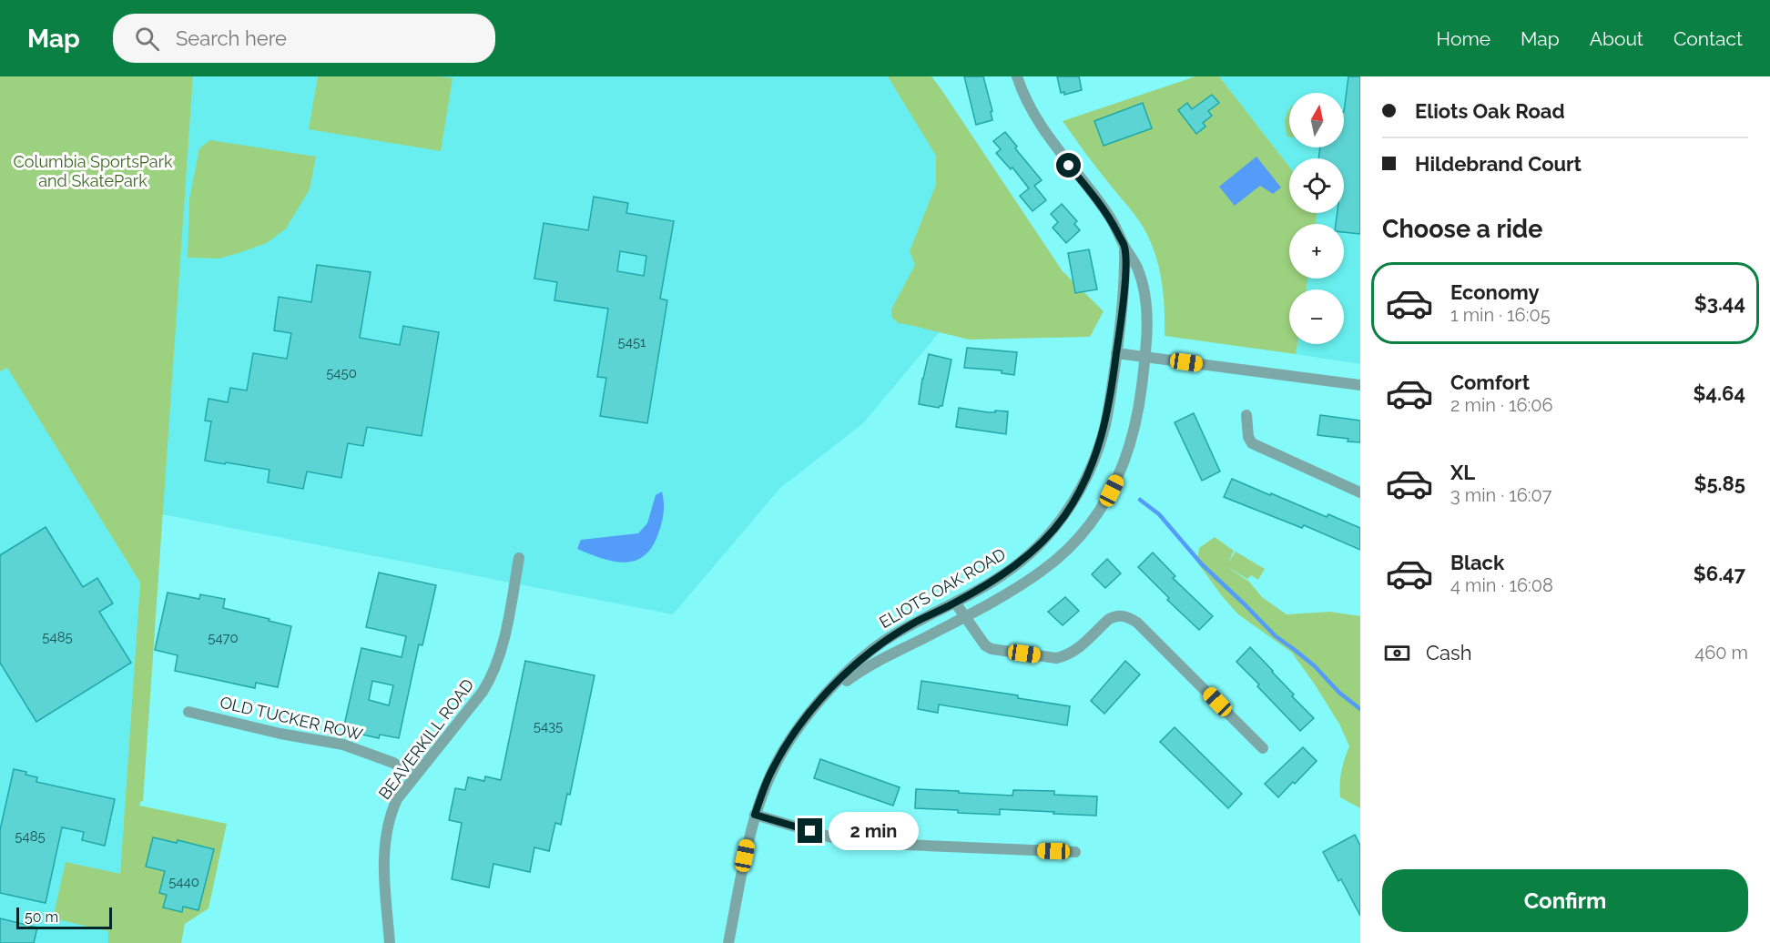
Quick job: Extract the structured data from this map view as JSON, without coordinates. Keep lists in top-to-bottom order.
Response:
{
  "streets": {
    "street": ["ELIOTS OAK ROAD", "OLD TUCKER ROW", "BEAVERKILL ROAD"]
  },
  "crossings": [
    ["OLD TUCKER ROW", "BEAVERKILL ROAD"]
  ],
  "parks": ["Columbia SportsPark and SkatePark"],
  "house_numbers": [
    "5451",
    "5450",
    "5485",
    "5470",
    "5435",
    "5485",
    "5440"
  ],
  "scale_bar": "50 m",
  "north": "top",
  "page": {
    "header": "Map",
    "search": "Search here",
    "nav": [
      "Home",
      "Map",
      "About",
      "Contact"
    ],
    "banner": ["Eliots Oak Road", "Hildebrand Court"],
    "map_buttons": ["+", "−"],
    "heading": "Choose a ride",
    "list": [
      {
        "name": "Economy",
        "note": "1 min · 16:05",
        "value": "$3.44"
      },
      {
        "name": "Comfort",
        "note": "2 min · 16:06",
        "value": "$4.64"
      },
      {
        "name": "XL",
        "note": "3 min · 16:07",
        "value": "$5.85"
      },
      {
        "name": "Black",
        "note": "4 min · 16:08",
        "value": "$6.47"
      }
    ],
    "pay": ["Cash", "460 m"],
    "bubble": "2 min",
    "buttons": "Confirm",
    "scale": "50 m"
  }
}
